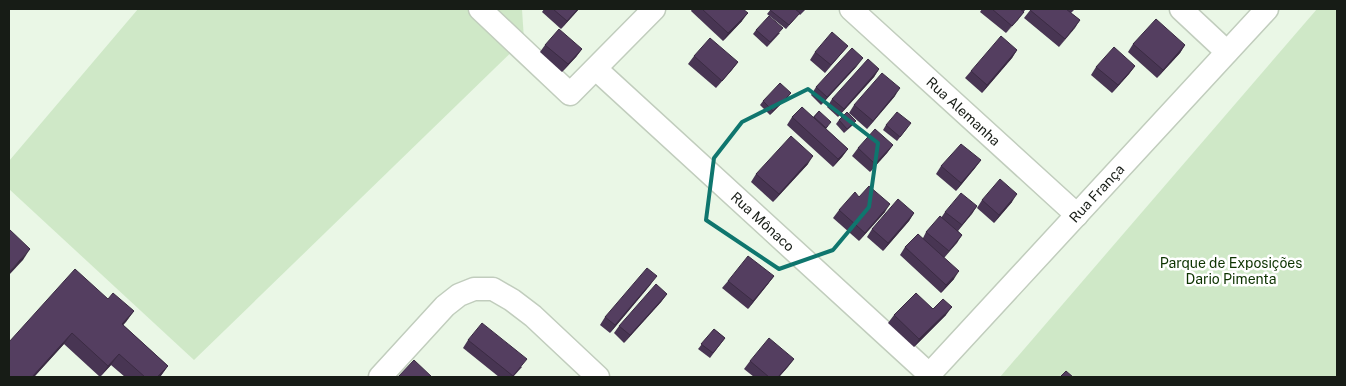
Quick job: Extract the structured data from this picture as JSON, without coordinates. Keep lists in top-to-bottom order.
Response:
{
  "streets": {
    "street": ["Rua Alemanha", "Rua França", "Rua Mônaco"]
  },
  "crossings": [
    ["Rua Alemanha", "Rua França"],
    ["Rua França", "Rua Mônaco"]
  ],
  "parks": ["Parque de Exposições Dario Pimenta"]
}
